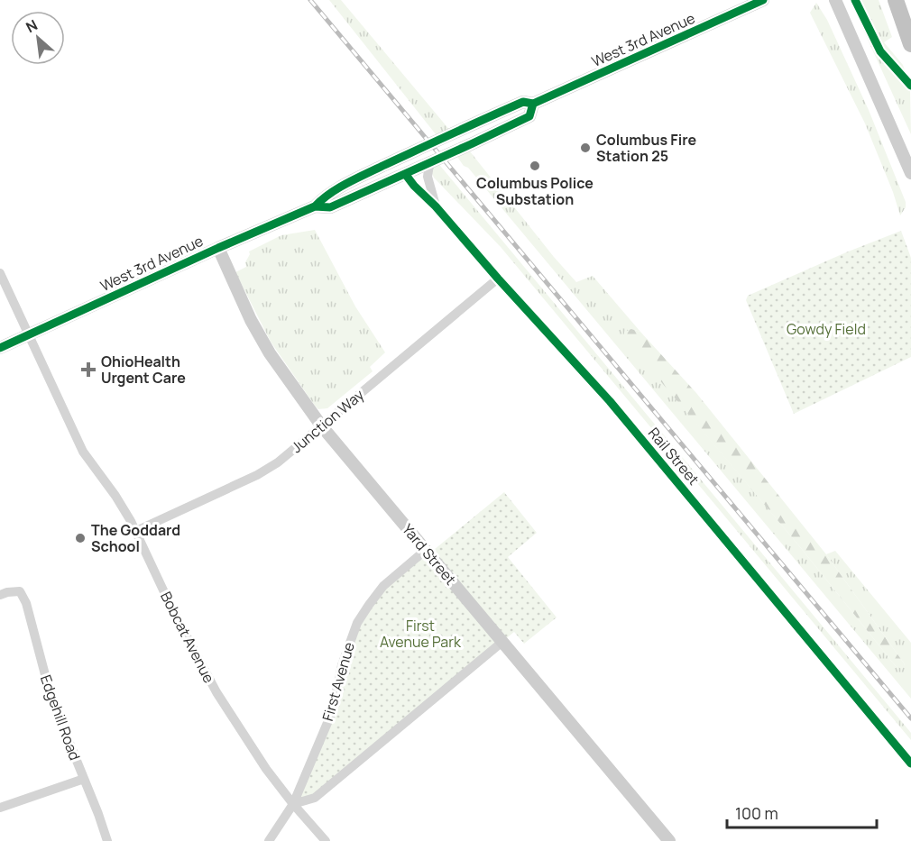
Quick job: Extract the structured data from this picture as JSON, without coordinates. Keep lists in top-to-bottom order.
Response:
{
  "streets": {
    "street": [
      "West 3rd Avenue",
      "Junction Way",
      "Rail Street",
      "Yard Street",
      "Bobcat Avenue",
      "First Avenue",
      "Edgehill Road"
    ]
  },
  "crossings": [
    ["West 3rd Avenue", "Rail Street"],
    ["West 3rd Avenue", "Yard Street"],
    ["West 3rd Avenue", "Bobcat Avenue"],
    ["Junction Way", "Rail Street"],
    ["Junction Way", "Yard Street"],
    ["Junction Way", "Bobcat Avenue"],
    ["Yard Street", "First Avenue"],
    ["Bobcat Avenue", "First Avenue"]
  ],
  "parks": ["Gowdy Field", "First Avenue Park"],
  "places": {
    "other": ["Columbus Fire Station 25", "Columbus Police Substation", "The Goddard School"],
    "health": ["OhioHealth Urgent Care"]
  },
  "scale_bar": "100 m",
  "north": "top left"
}
